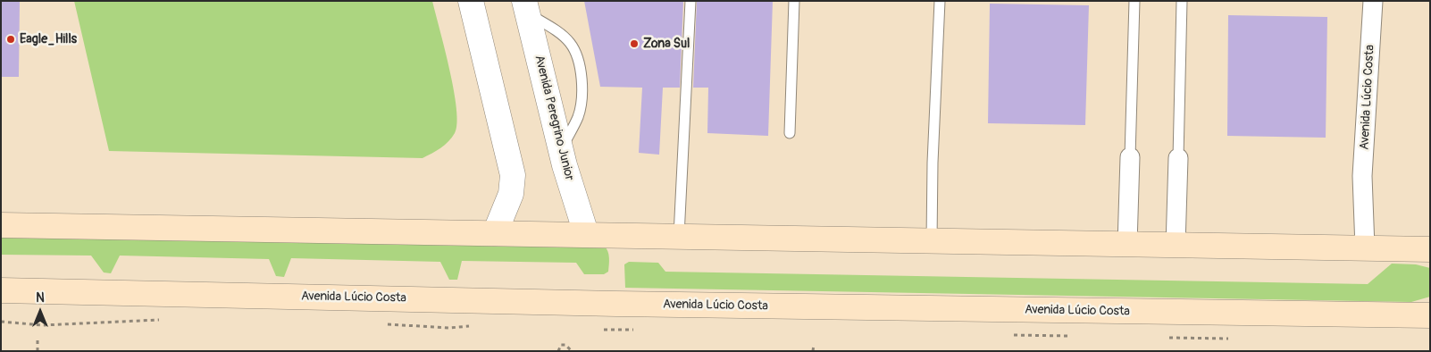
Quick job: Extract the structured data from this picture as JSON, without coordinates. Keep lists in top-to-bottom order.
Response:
{
  "streets": {
    "main road": ["Avenida Lúcio Costa"],
    "street": ["Avenida Peregrino Junior"]
  },
  "places": ["Eagle_Hills", "Zona Sul"],
  "north": "top"
}
